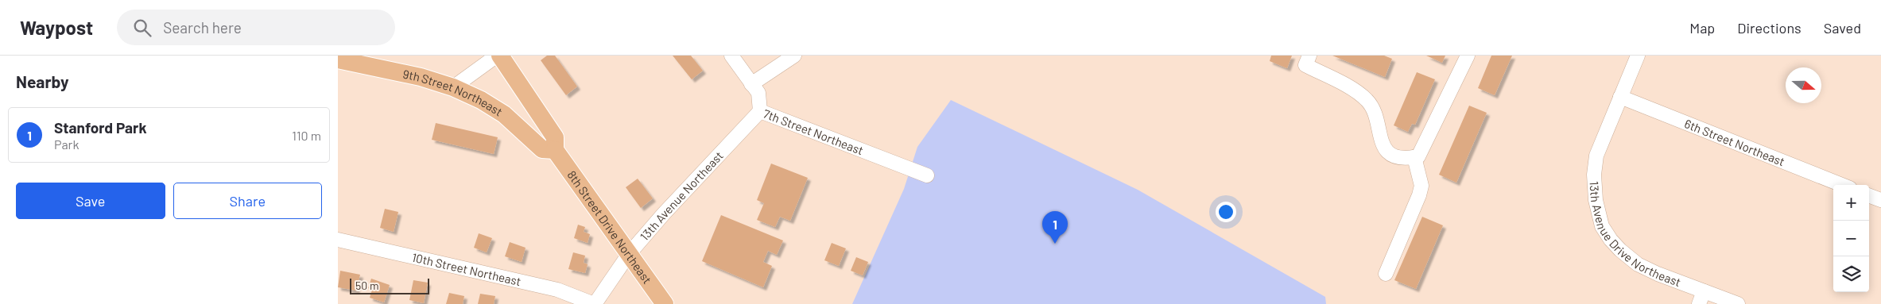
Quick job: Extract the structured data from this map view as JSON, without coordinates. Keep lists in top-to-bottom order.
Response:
{
  "streets": {
    "main road": ["9th Street Northeast", "8th Street Drive Northeast"],
    "street": [
      "7th Street Northeast",
      "6th Street Northeast",
      "13th Avenue Northeast",
      "13th Avenue Drive Northeast",
      "10th Street Northeast"
    ]
  },
  "crossings": [
    ["9th Street Northeast", "8th Street Drive Northeast"],
    ["7th Street Northeast", "13th Avenue Northeast"],
    ["6th Street Northeast", "13th Avenue Drive Northeast"],
    ["13th Avenue Northeast", "8th Street Drive Northeast"],
    ["13th Avenue Northeast", "10th Street Northeast"]
  ],
  "scale_bar": "50 m",
  "north": "right",
  "page": {
    "header": "Waypost",
    "search": "Search here",
    "nav": ["Map", "Directions", "Saved"],
    "heading": "Nearby",
    "list": [
      {
        "mark": "1",
        "name": "Stanford Park",
        "note": "Park",
        "value": "110 m"
      }
    ],
    "buttons": ["Save", "Share"],
    "map_buttons": ["+", "−"],
    "pins": "1",
    "scale": "50 m"
  }
}
